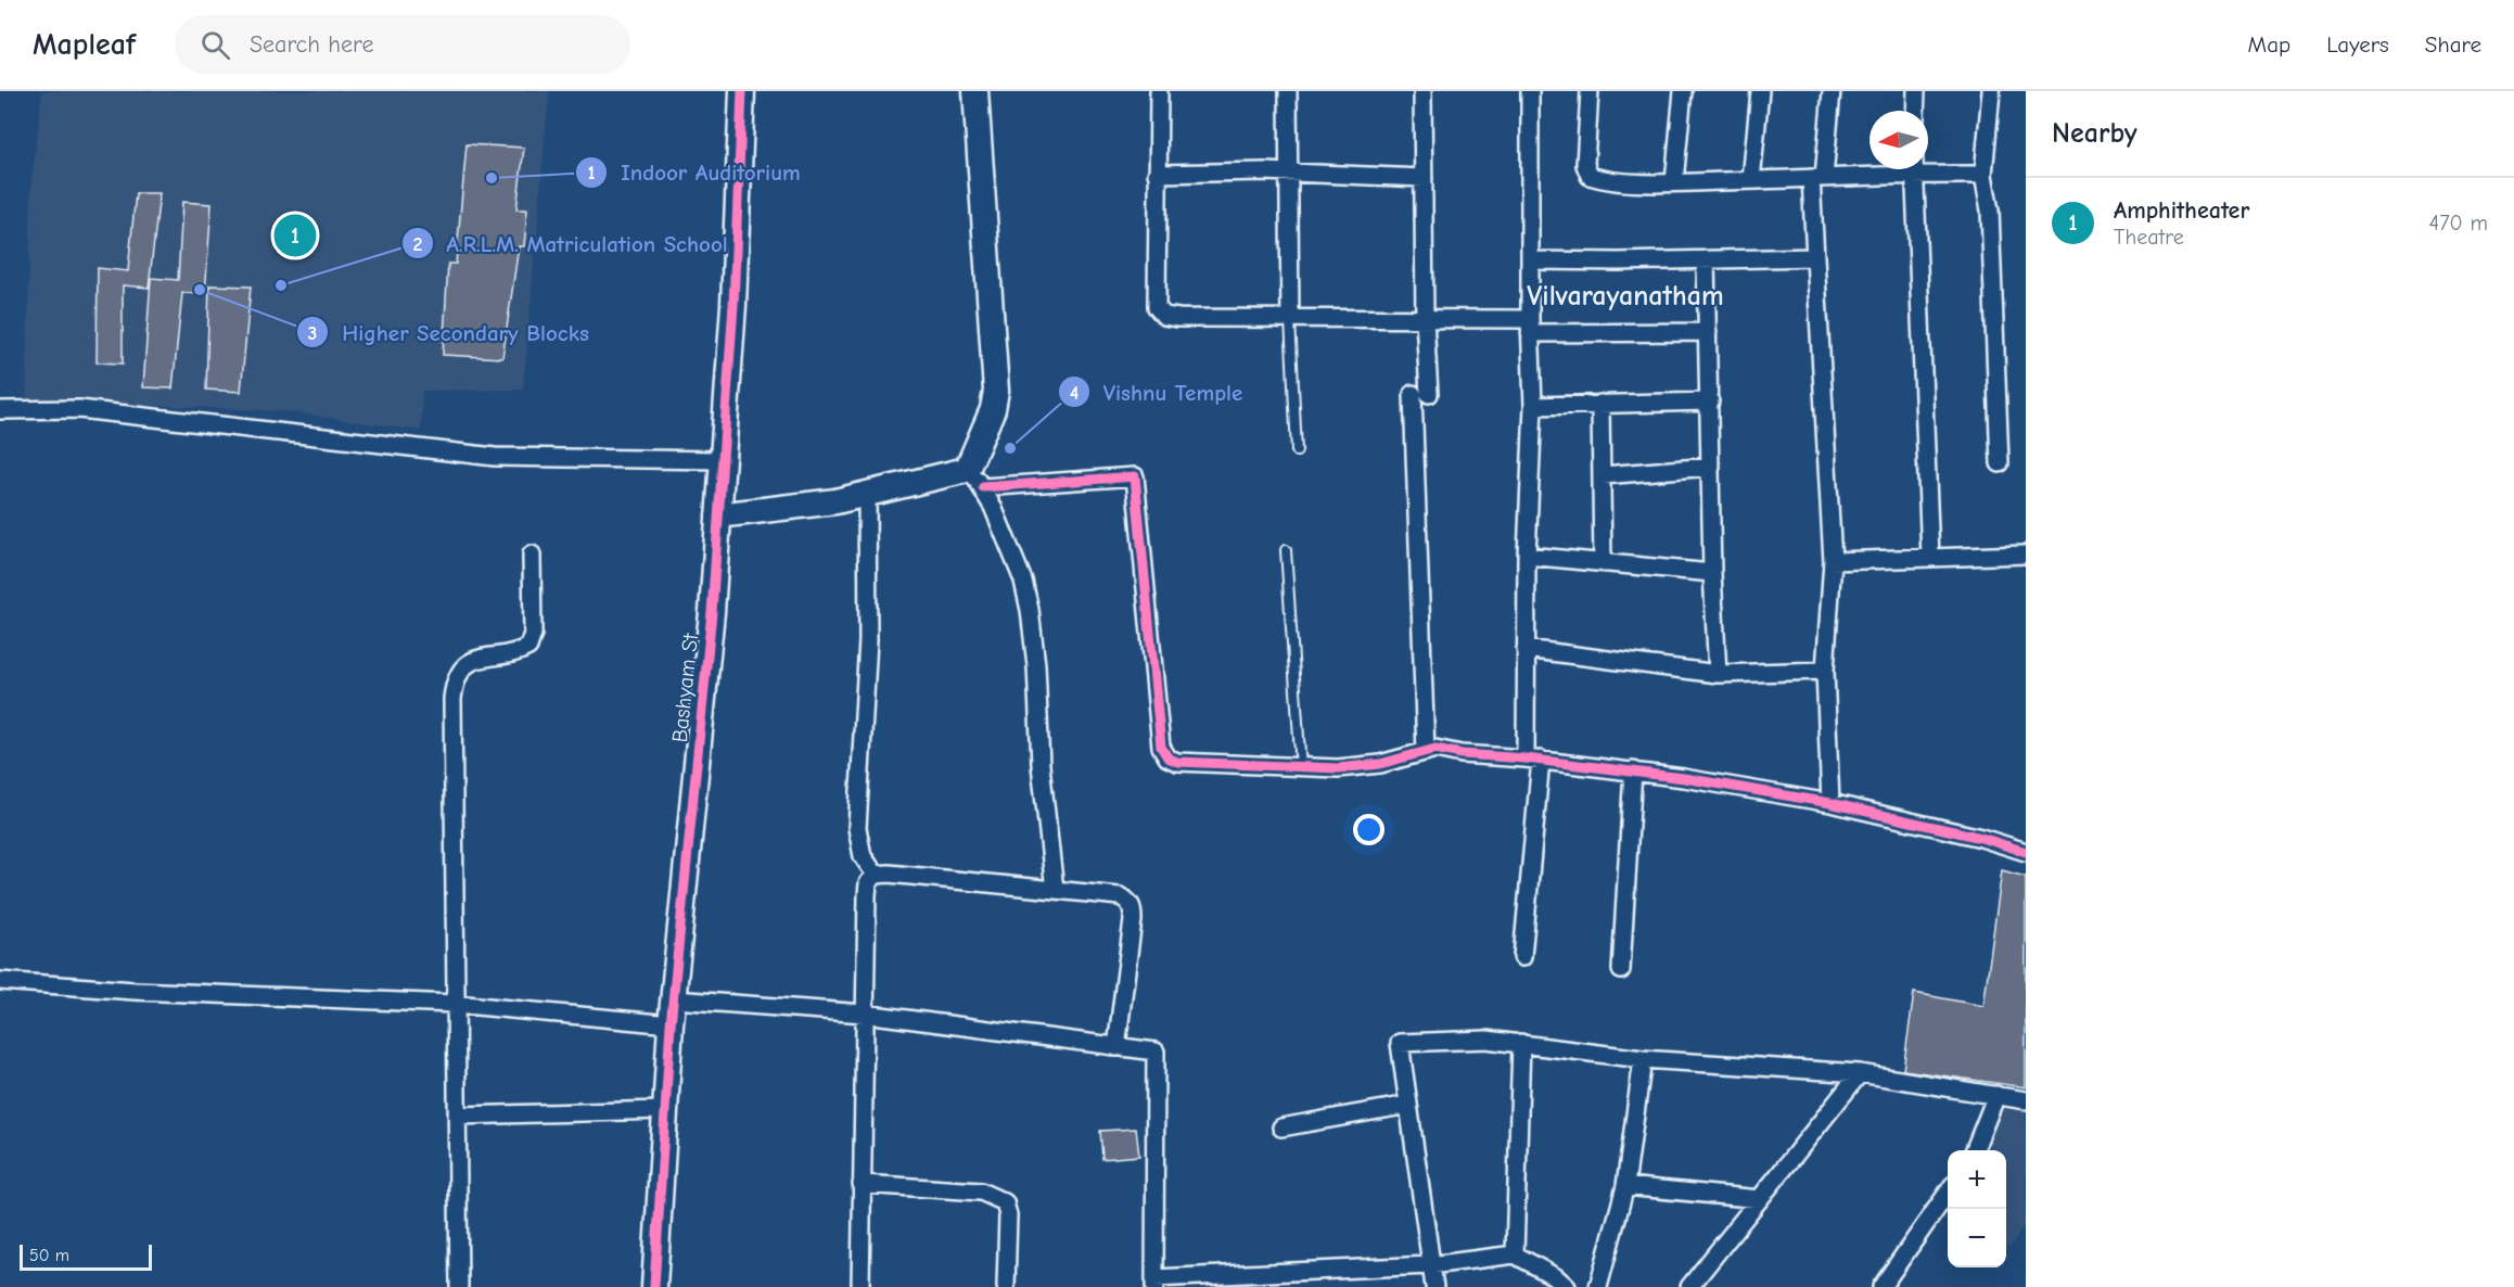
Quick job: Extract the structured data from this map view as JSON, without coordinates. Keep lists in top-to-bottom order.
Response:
{
  "streets": {
    "street": ["Bashyam St"]
  },
  "districts": ["Vilvarayanatham"],
  "places": [
    "Indoor Auditorium",
    "A.R.L.M. Matriculation School",
    "Higher Secondary Blocks",
    "Vishnu Temple"
  ],
  "scale_bar": "50 m",
  "north": "left",
  "page": {
    "header": "Mapleaf",
    "search": "Search here",
    "nav": ["Map", "Layers", "Share"],
    "heading": "Nearby",
    "list": [
      {
        "mark": "1",
        "name": "Amphitheater",
        "note": "Theatre",
        "value": "470 m"
      }
    ],
    "pins": "1",
    "map_buttons": ["+", "−"],
    "scale": "50 m"
  }
}
